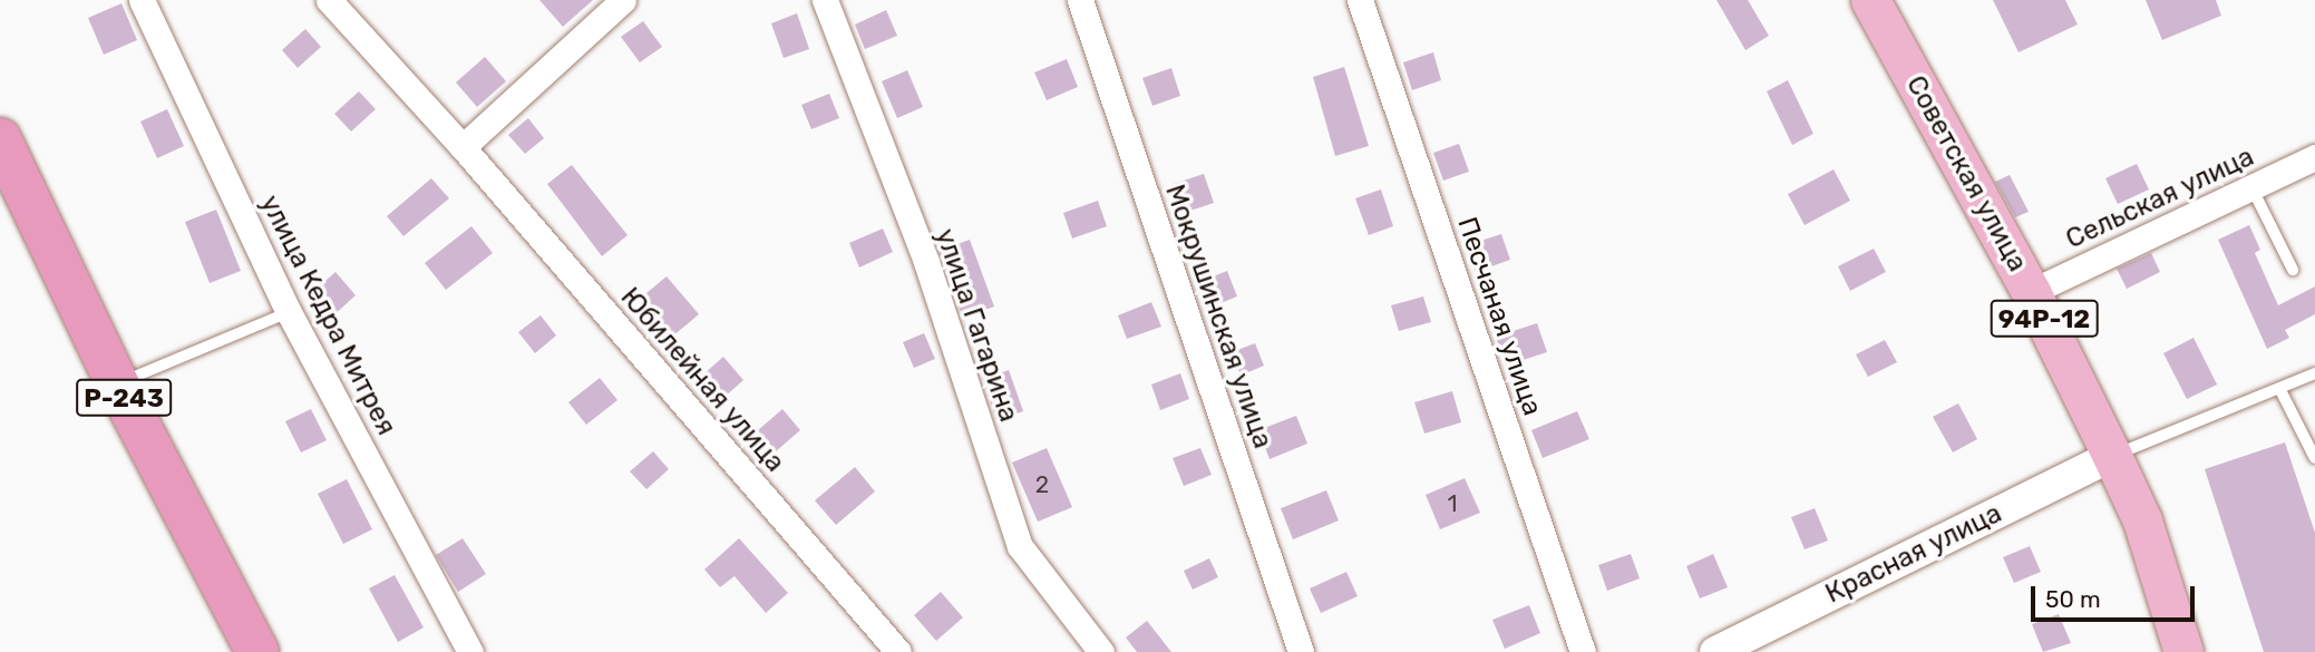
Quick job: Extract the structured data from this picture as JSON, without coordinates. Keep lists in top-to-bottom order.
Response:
{
  "streets": {
    "highway": ["Р-243"],
    "main road": ["Советская улица", "94Р-12"],
    "street": [
      "Сельская улица",
      "улица Кедра Митрея",
      "Мокрушинская улица",
      "Песчаная улица",
      "улица Гагарина",
      "Юбилейная улица",
      "Красная улица"
    ]
  },
  "crossings": [
    ["Советская улица", "Сельская улица"],
    ["Советская улица", "Красная улица"]
  ],
  "house_numbers": ["2", "1"],
  "scale_bar": "50 m"
}
